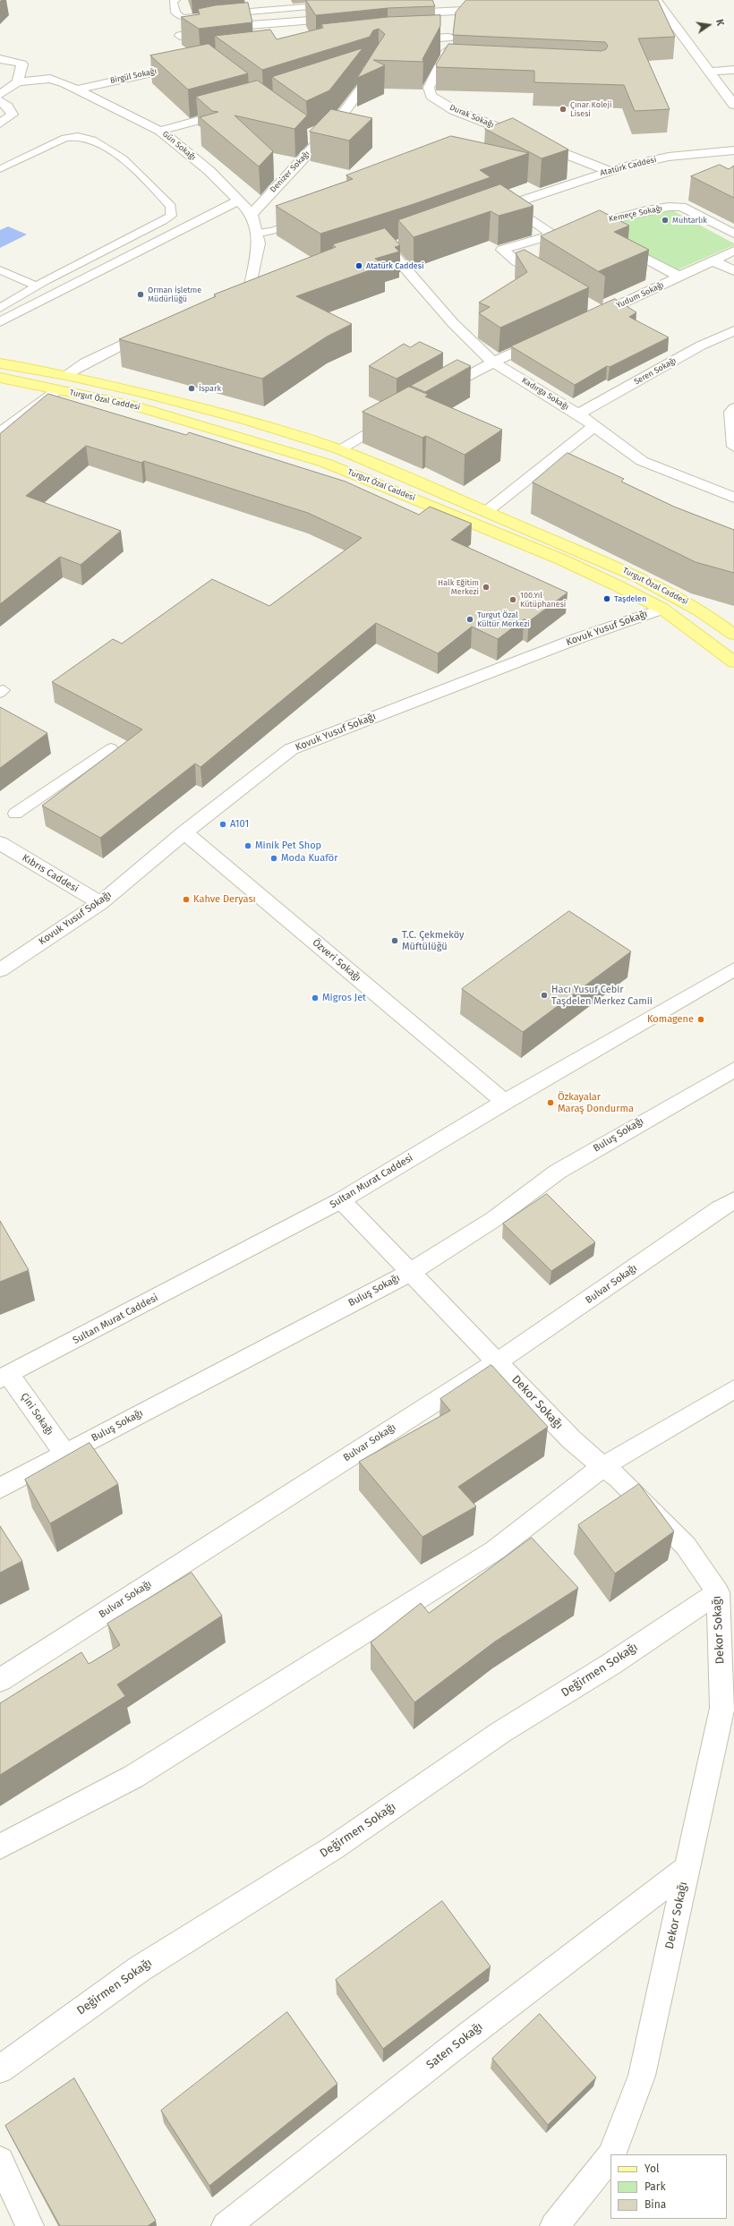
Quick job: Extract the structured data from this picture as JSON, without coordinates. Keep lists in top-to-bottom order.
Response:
{
  "streets": {
    "main road": ["Turgut Özal Caddesi"],
    "street": [
      "Birgül Sokağı",
      "Durak Sokağı",
      "Gün Sokağı",
      "Atatürk Caddesi",
      "Denizer Sokağı",
      "Kemeçe Sokağı",
      "Yudum Sokağı",
      "Seren Sokağı",
      "Kadırga Sokağı",
      "Kovuk Yusuf Sokağı",
      "Kıbrıs Caddesi",
      "Özveri Sokağı",
      "Buluş Sokağı",
      "Sultan Murat Caddesi",
      "Bulvar Sokağı",
      "Dekor Sokağı",
      "Çini Sokağı",
      "Değirmen Sokağı",
      "Saten Sokağı"
    ]
  },
  "crossings": [
    ["Birgül Sokağı", "Gün Sokağı"],
    ["Durak Sokağı", "Atatürk Caddesi"],
    ["Gün Sokağı", "Denizer Sokağı"],
    ["Seren Sokağı", "Kadırga Sokağı"],
    ["Turgut Özal Caddesi", "Kovuk Yusuf Sokağı"],
    ["Kovuk Yusuf Sokağı", "Kıbrıs Caddesi"],
    ["Kovuk Yusuf Sokağı", "Özveri Sokağı"],
    ["Özveri Sokağı", "Sultan Murat Caddesi"],
    ["Buluş Sokağı", "Dekor Sokağı"],
    ["Buluş Sokağı", "Çini Sokağı"],
    ["Sultan Murat Caddesi", "Dekor Sokağı"],
    ["Sultan Murat Caddesi", "Çini Sokağı"],
    ["Bulvar Sokağı", "Dekor Sokağı"],
    ["Dekor Sokağı", "Değirmen Sokağı"],
    ["Dekor Sokağı", "Saten Sokağı"]
  ],
  "places": [
    "Çınar Koleji Lisesi",
    "Muhtarlık",
    "Atatürk Caddesi",
    "Orman İşletme Müdürlüğü",
    "İspark",
    "Halk Eğitim Merkezi",
    "Taşdelen",
    "100.Yıl Kütüphanesi",
    "Turgut Özal Kültür Merkezi",
    "A101",
    "Minik Pet Shop",
    "Moda Kuaför",
    "Kahve Deryası",
    "T.C. Çekmeköy Müftülüğü",
    "Hacı Yusuf Cebir Taşdelen Merkez Camii",
    "Migros Jet",
    "Komagene",
    "Özkayalar Maraş Dondurma"
  ],
  "legend": ["Yol", "Park", "Bina"],
  "north": "right"
}
